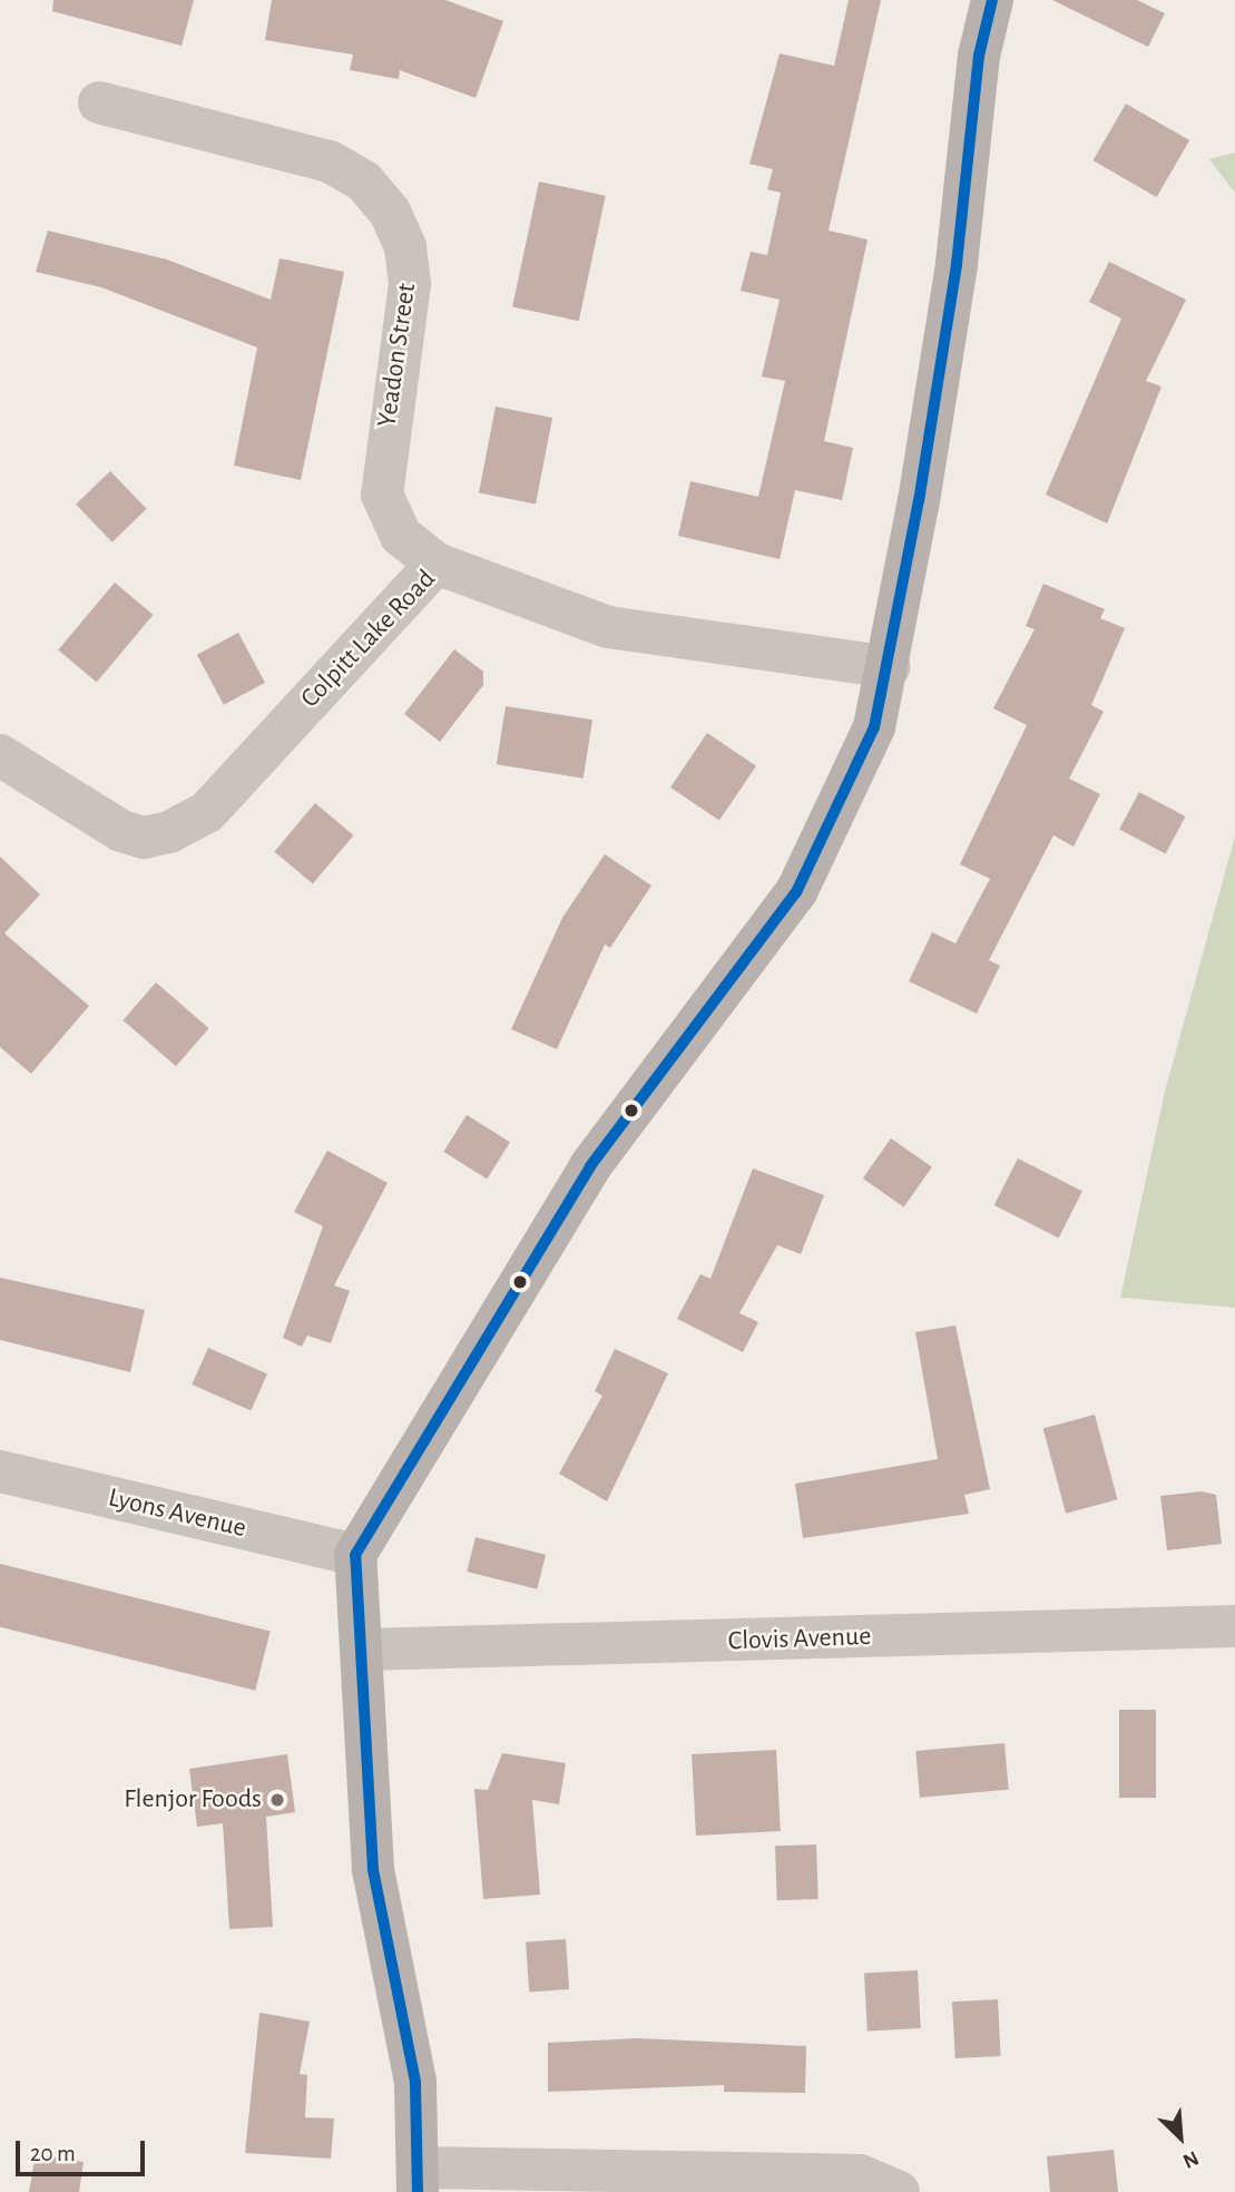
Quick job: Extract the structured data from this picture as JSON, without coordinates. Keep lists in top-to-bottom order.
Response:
{
  "streets": {
    "street": [
      "Yeadon Street",
      "Colpitt Lake Road",
      "Lyons Avenue",
      "Clovis Avenue"
    ]
  },
  "crossings": [
    ["Yeadon Street", "Colpitt Lake Road"]
  ],
  "places": ["Flenjor Foods"],
  "scale_bar": "20 m",
  "north": "bottom right"
}
